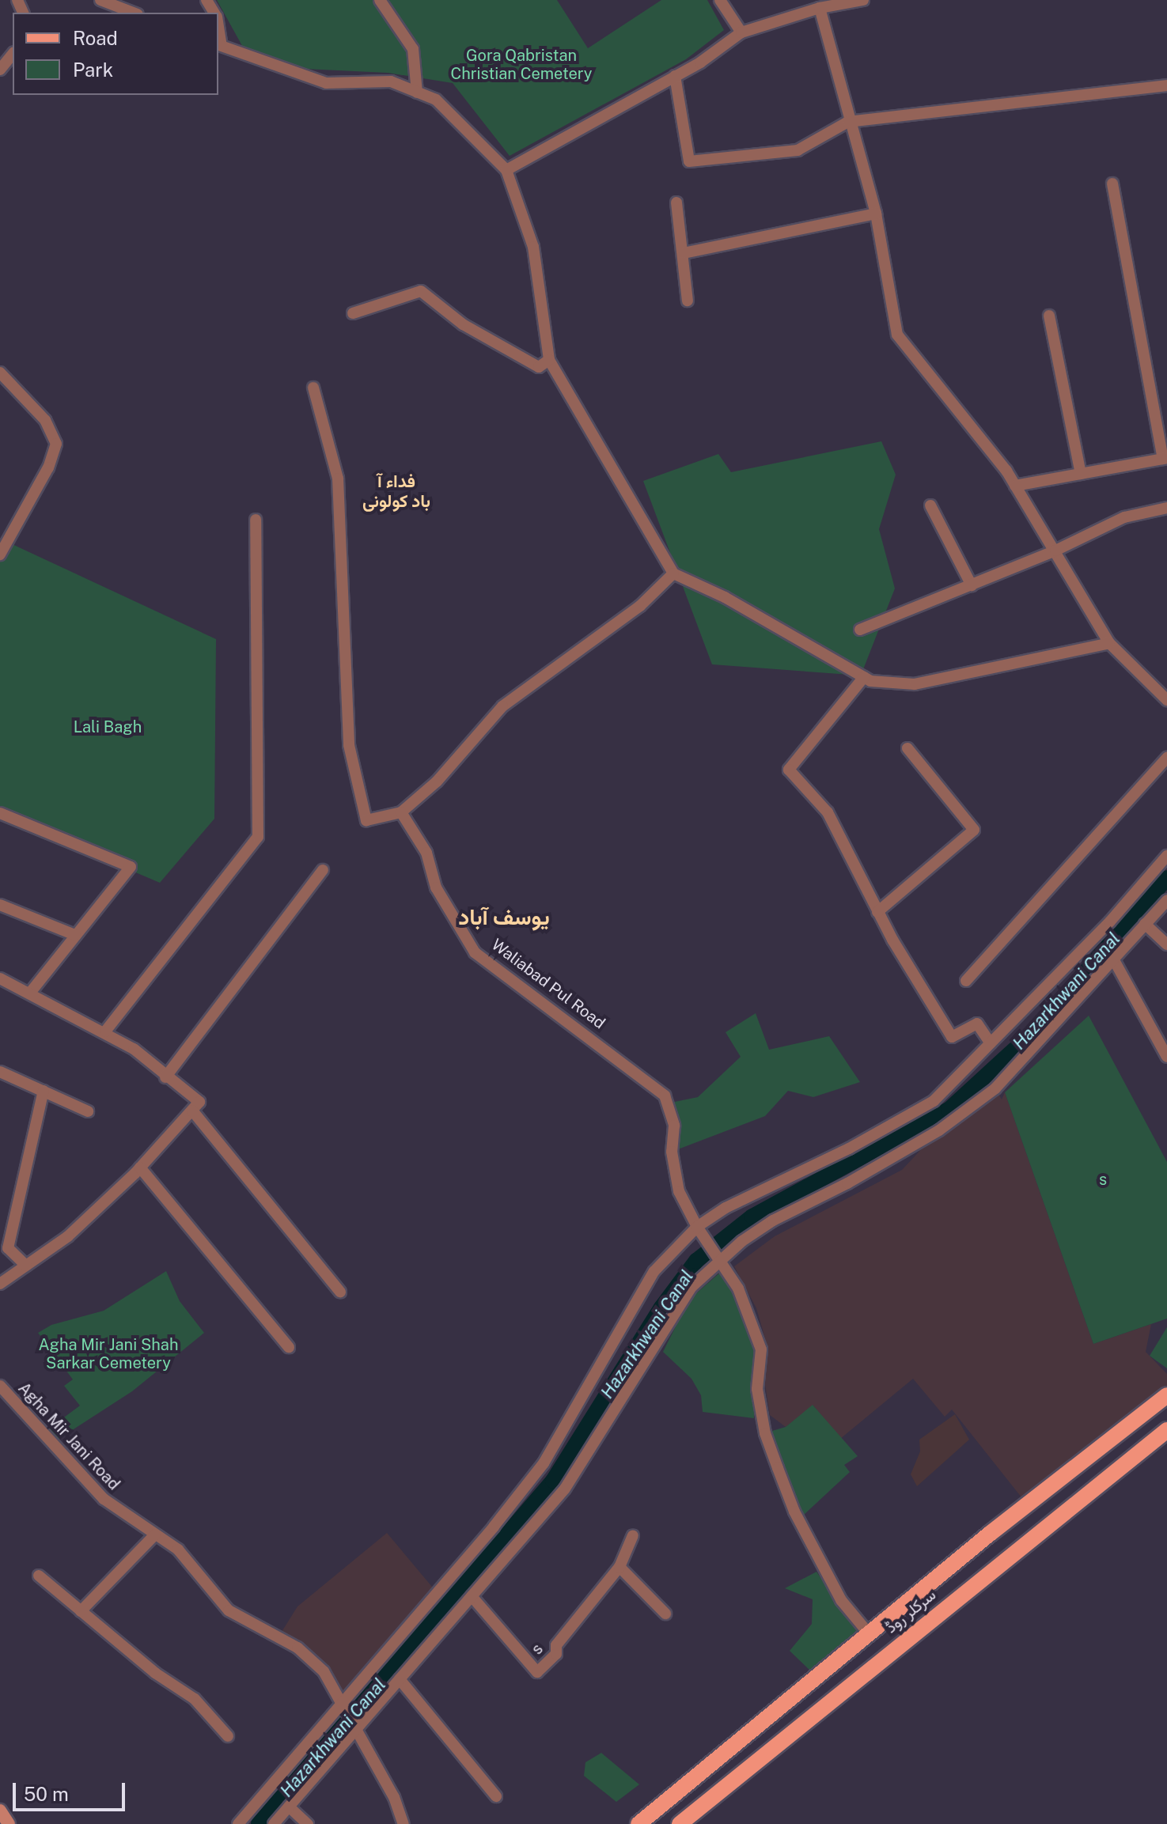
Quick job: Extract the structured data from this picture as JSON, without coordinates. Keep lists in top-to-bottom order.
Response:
{
  "streets": {
    "main road": ["سرکلر روڈ"],
    "street": ["Waliabad Pul Road", "Agha Mir Jani Road", "s"]
  },
  "districts": ["فداء آ باد کولونی", "یوسف آباد"],
  "water": ["Hazarkhwani Canal"],
  "parks": [
    "Gora Qabristan Christian Cemetery",
    "Lali Bagh",
    "s",
    "Agha Mir Jani Shah Sarkar Cemetery"
  ],
  "legend": ["Road", "Park"],
  "scale_bar": "50 m"
}
